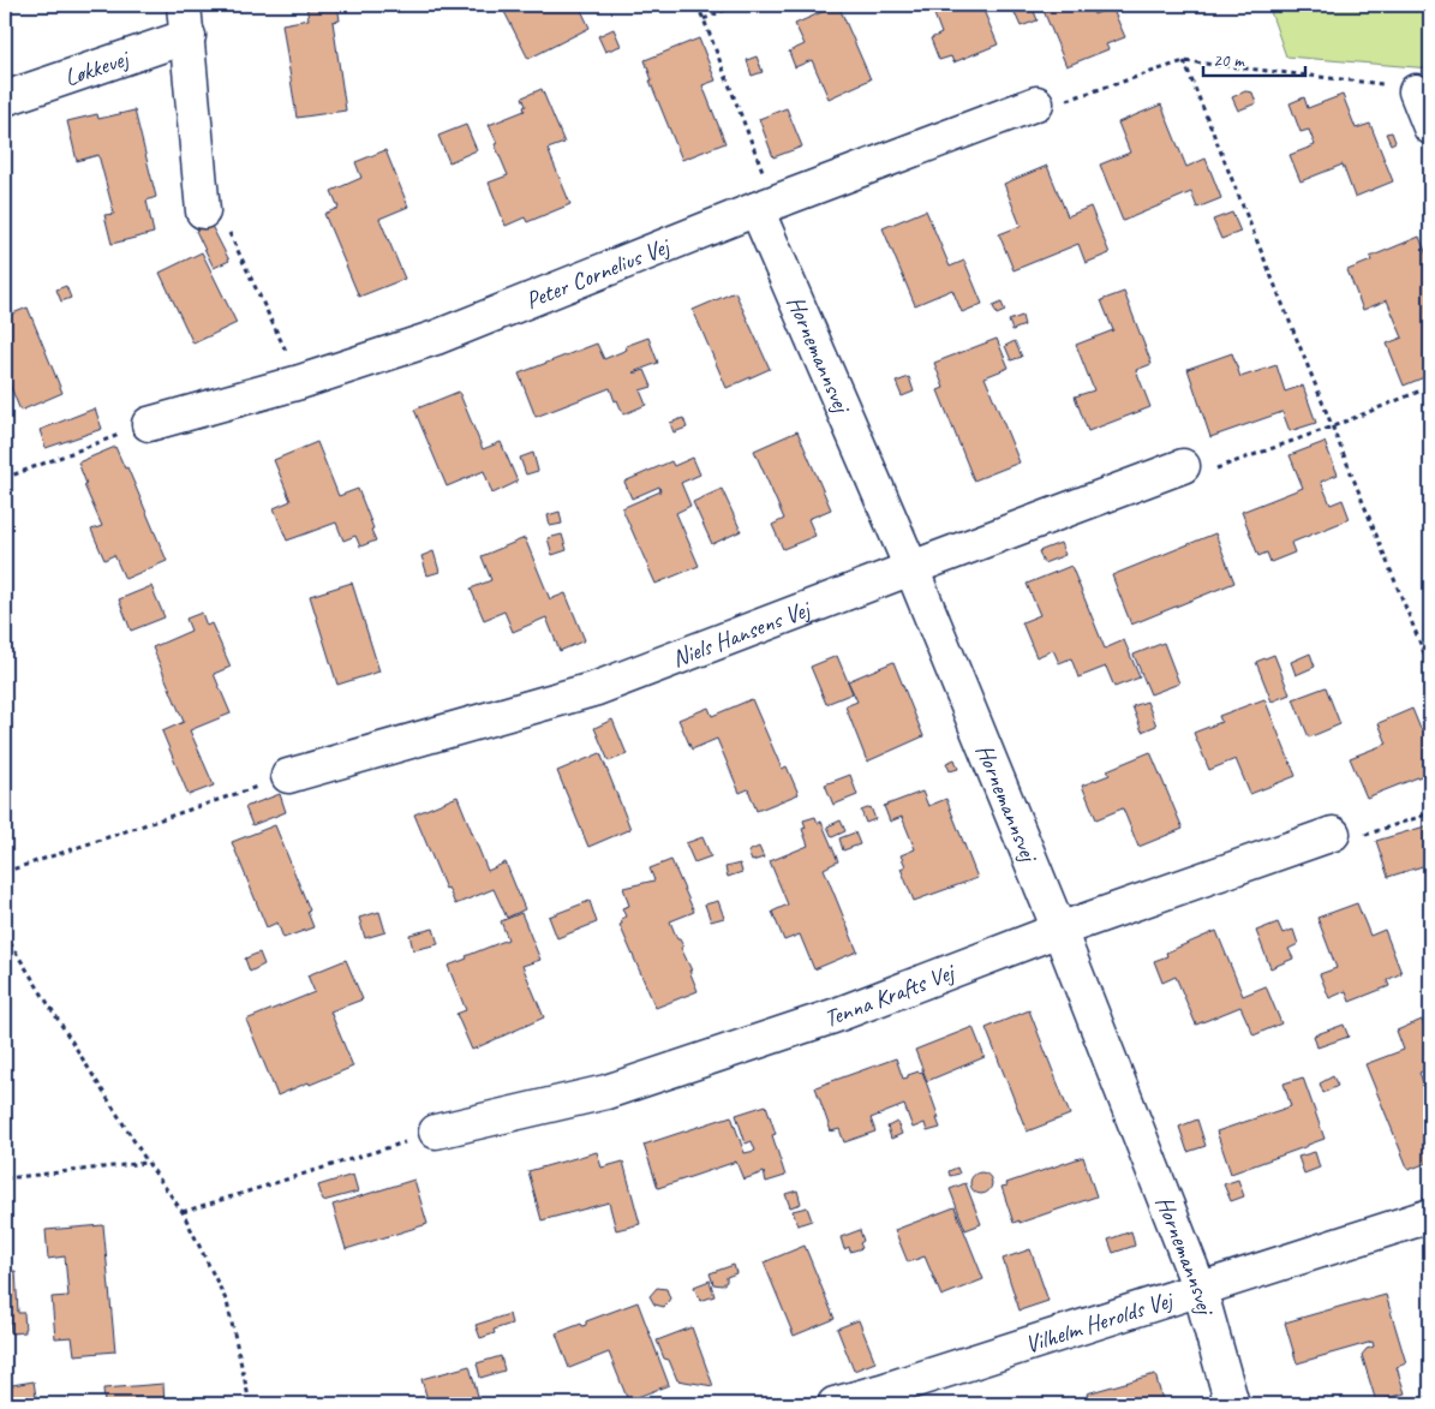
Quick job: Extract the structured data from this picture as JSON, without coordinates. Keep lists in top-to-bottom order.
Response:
{
  "streets": {
    "street": [
      "Løkkevej",
      "Peter Cornelius Vej",
      "Hornemannsvej",
      "Niels Hansens Vej",
      "Tenna Krafts Vej",
      "Vilhelm Herolds Vej"
    ]
  },
  "crossings": [
    ["Peter Cornelius Vej", "Hornemannsvej"],
    ["Hornemannsvej", "Niels Hansens Vej"],
    ["Hornemannsvej", "Tenna Krafts Vej"],
    ["Hornemannsvej", "Vilhelm Herolds Vej"]
  ],
  "scale_bar": "20 m"
}
